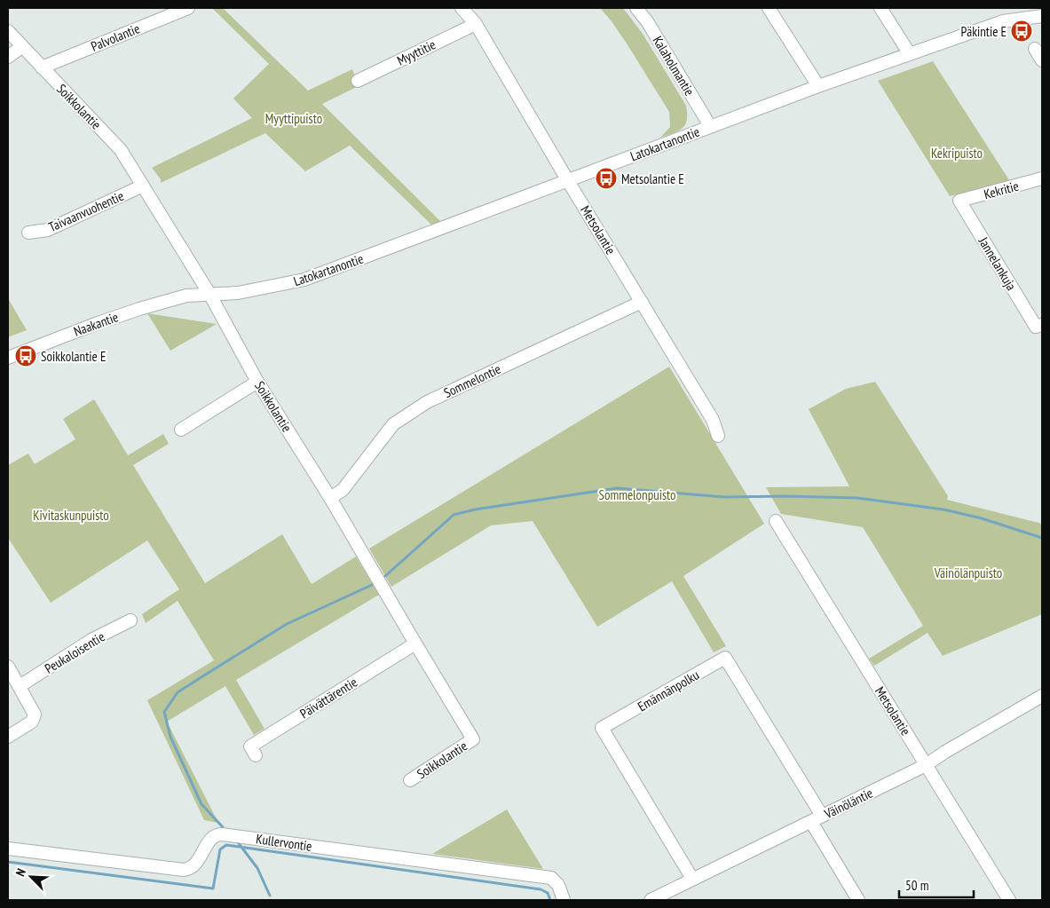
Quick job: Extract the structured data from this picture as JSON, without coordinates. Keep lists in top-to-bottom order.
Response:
{
  "streets": {
    "street": [
      "Palvolantie",
      "Myyttitie",
      "Kalaholmantie",
      "Soikkolantie",
      "Latokartanontie",
      "Kekritie",
      "Taivaanvuohentie",
      "Metsolantie",
      "Jannelankuja",
      "Naakantie",
      "Sommelontie",
      "Peukaloisentie",
      "Emännänpolku",
      "Päivättärentie",
      "Väinöläntie",
      "Kullervontie"
    ]
  },
  "crossings": [
    ["Palvolantie", "Soikkolantie"],
    ["Myyttitie", "Metsolantie"],
    ["Kalaholmantie", "Latokartanontie"],
    ["Soikkolantie", "Latokartanontie"],
    ["Soikkolantie", "Taivaanvuohentie"],
    ["Soikkolantie", "Sommelontie"],
    ["Soikkolantie", "Päivättärentie"],
    ["Latokartanontie", "Metsolantie"],
    ["Latokartanontie", "Naakantie"],
    ["Kekritie", "Jannelankuja"],
    ["Metsolantie", "Sommelontie"],
    ["Metsolantie", "Väinöläntie"],
    ["Emännänpolku", "Väinöläntie"]
  ],
  "parks": [
    "Myyttipuisto",
    "Kekripuisto",
    "Sommelonpuisto",
    "Kivitaskunpuisto",
    "Väinölänpuisto"
  ],
  "places": {
    "bus stop": ["Päkintie E", "Metsolantie E", "Soikkolantie E"]
  },
  "scale_bar": "50 m",
  "north": "top left"
}
